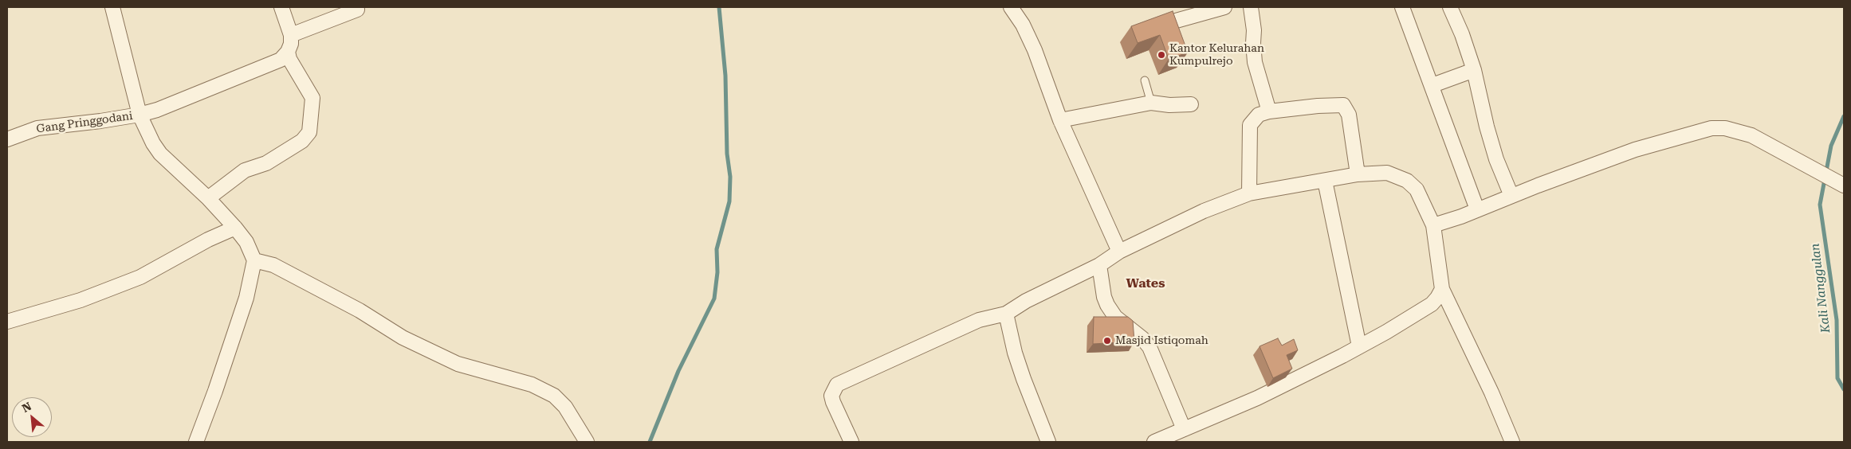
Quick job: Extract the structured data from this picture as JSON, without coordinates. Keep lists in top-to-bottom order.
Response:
{
  "streets": {
    "street": ["Gang Pringgodani"]
  },
  "districts": ["Wates"],
  "water": ["Kali Nanggulan"],
  "places": ["Kantor Kelurahan Kumpulrejo", "Masjid Istiqomah"],
  "north": "top left"
}
